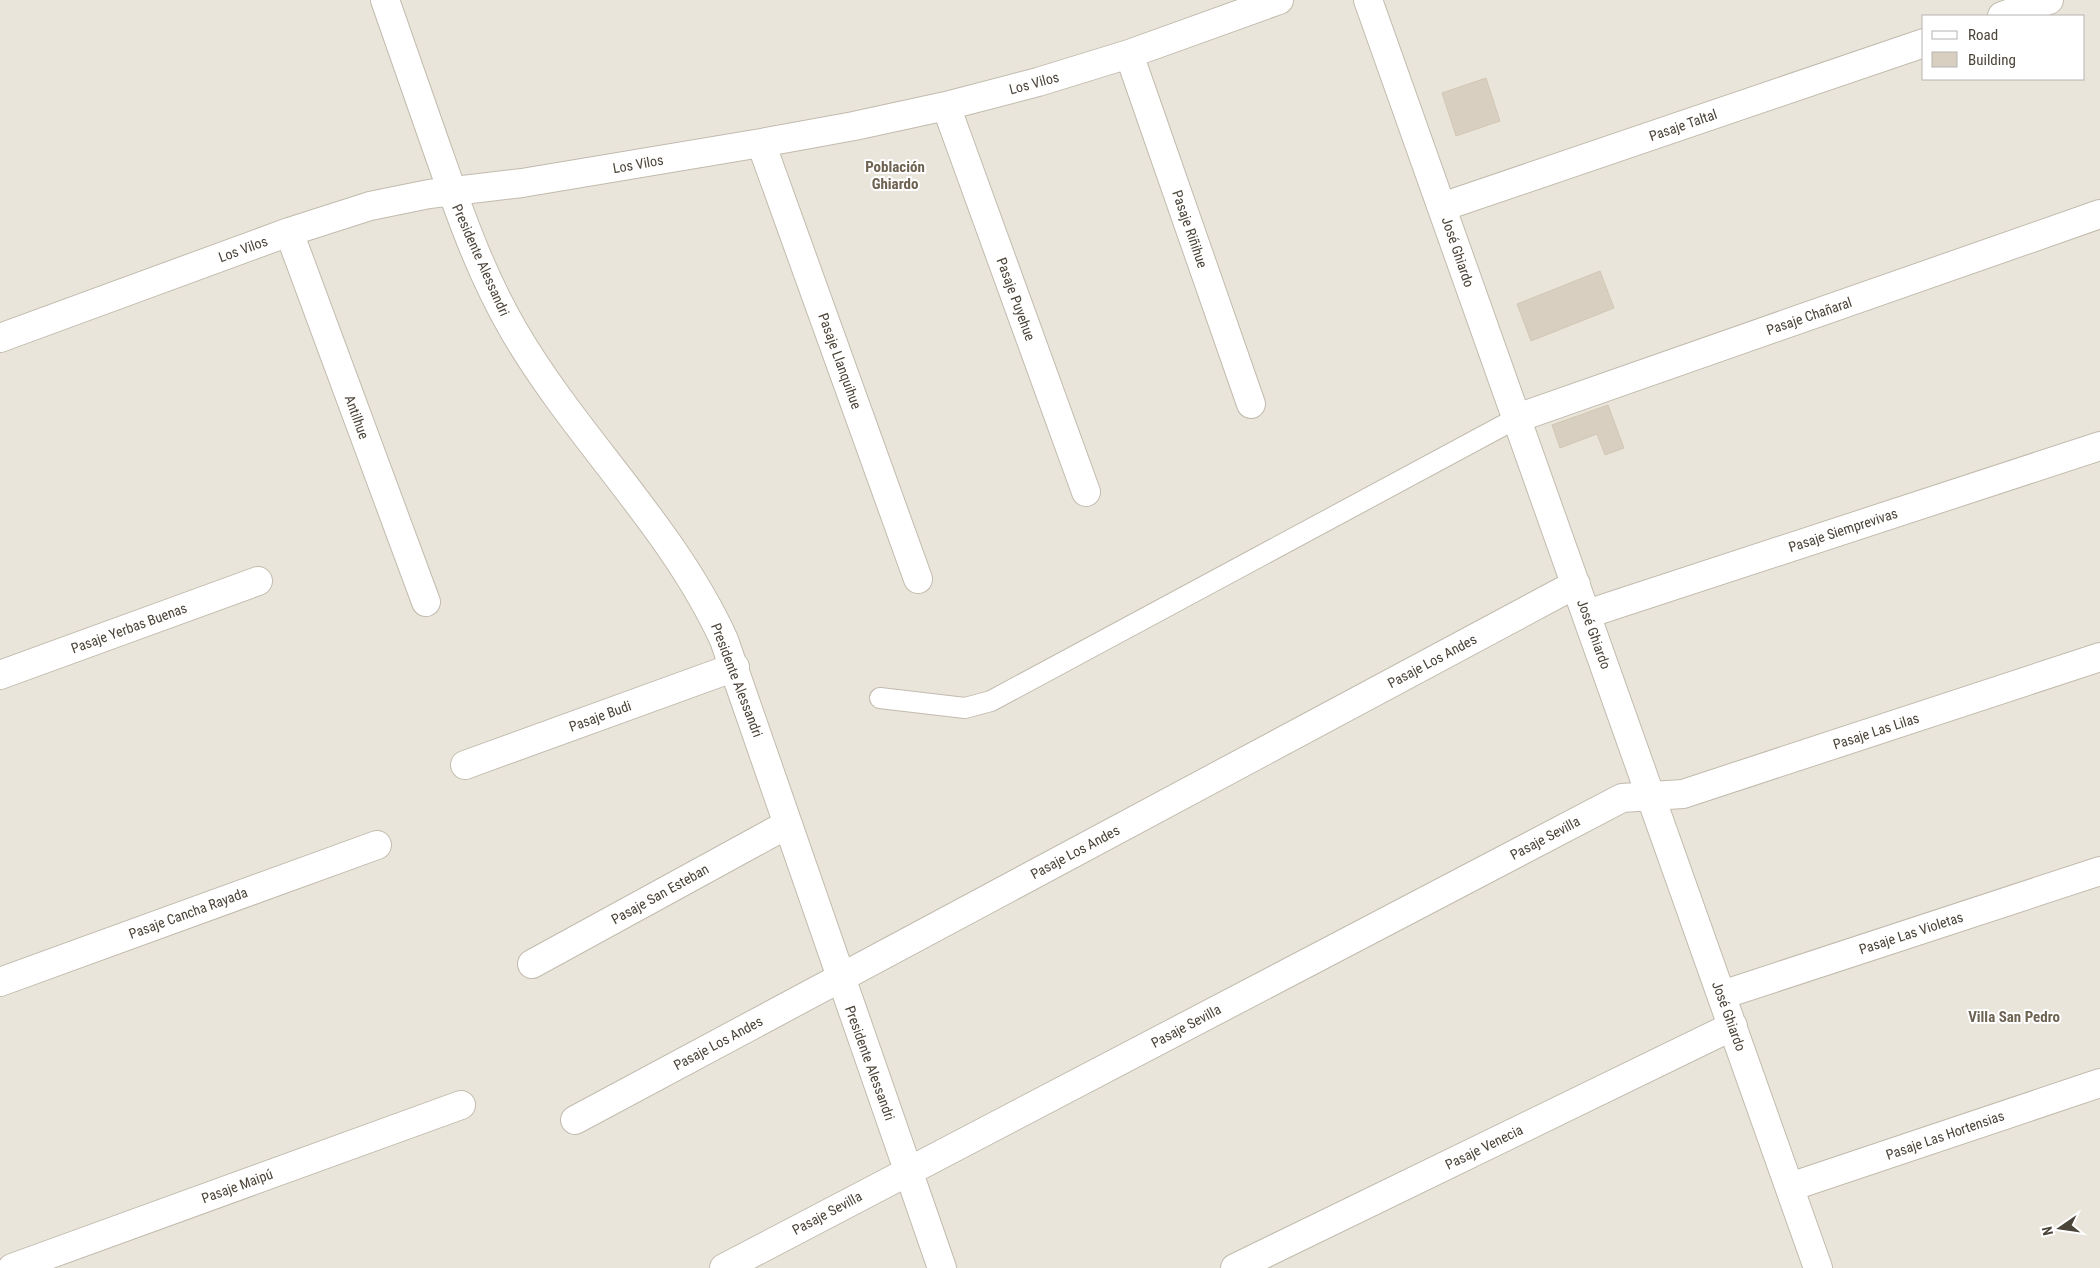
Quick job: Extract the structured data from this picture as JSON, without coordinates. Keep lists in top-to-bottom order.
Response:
{
  "streets": {
    "street": [
      "Los Vilos",
      "Pasaje Taltal",
      "Pasaje Riñihue",
      "José Ghiardo",
      "Presidente Alessandri",
      "Pasaje Puyehue",
      "Pasaje Chañaral",
      "Pasaje Llanquihue",
      "Antilhue",
      "Pasaje Siemprevivas",
      "Pasaje Yerbas Buenas",
      "Pasaje Los Andes",
      "Pasaje Budi",
      "Pasaje Las Lilas",
      "Pasaje Sevilla",
      "Pasaje San Esteban",
      "Pasaje Cancha Rayada",
      "Pasaje Las Violetas",
      "Pasaje Las Hortensias",
      "Pasaje Venecia",
      "Pasaje Maipú"
    ]
  },
  "crossings": [
    ["Los Vilos", "Pasaje Riñihue"],
    ["Los Vilos", "Presidente Alessandri"],
    ["Los Vilos", "Pasaje Puyehue"],
    ["Los Vilos", "Pasaje Llanquihue"],
    ["Los Vilos", "Antilhue"],
    ["Pasaje Taltal", "José Ghiardo"],
    ["José Ghiardo", "Pasaje Chañaral"],
    ["José Ghiardo", "Pasaje Siemprevivas"],
    ["José Ghiardo", "Pasaje Los Andes"],
    ["José Ghiardo", "Pasaje Las Lilas"],
    ["José Ghiardo", "Pasaje Sevilla"],
    ["José Ghiardo", "Pasaje Las Violetas"],
    ["José Ghiardo", "Pasaje Las Hortensias"],
    ["José Ghiardo", "Pasaje Venecia"],
    ["Presidente Alessandri", "Pasaje Los Andes"],
    ["Presidente Alessandri", "Pasaje Budi"],
    ["Presidente Alessandri", "Pasaje Sevilla"],
    ["Presidente Alessandri", "Pasaje San Esteban"],
    ["Pasaje Las Lilas", "Pasaje Sevilla"]
  ],
  "districts": ["Población Ghiardo", "Villa San Pedro"],
  "legend": ["Road", "Building"],
  "north": "left"
}
